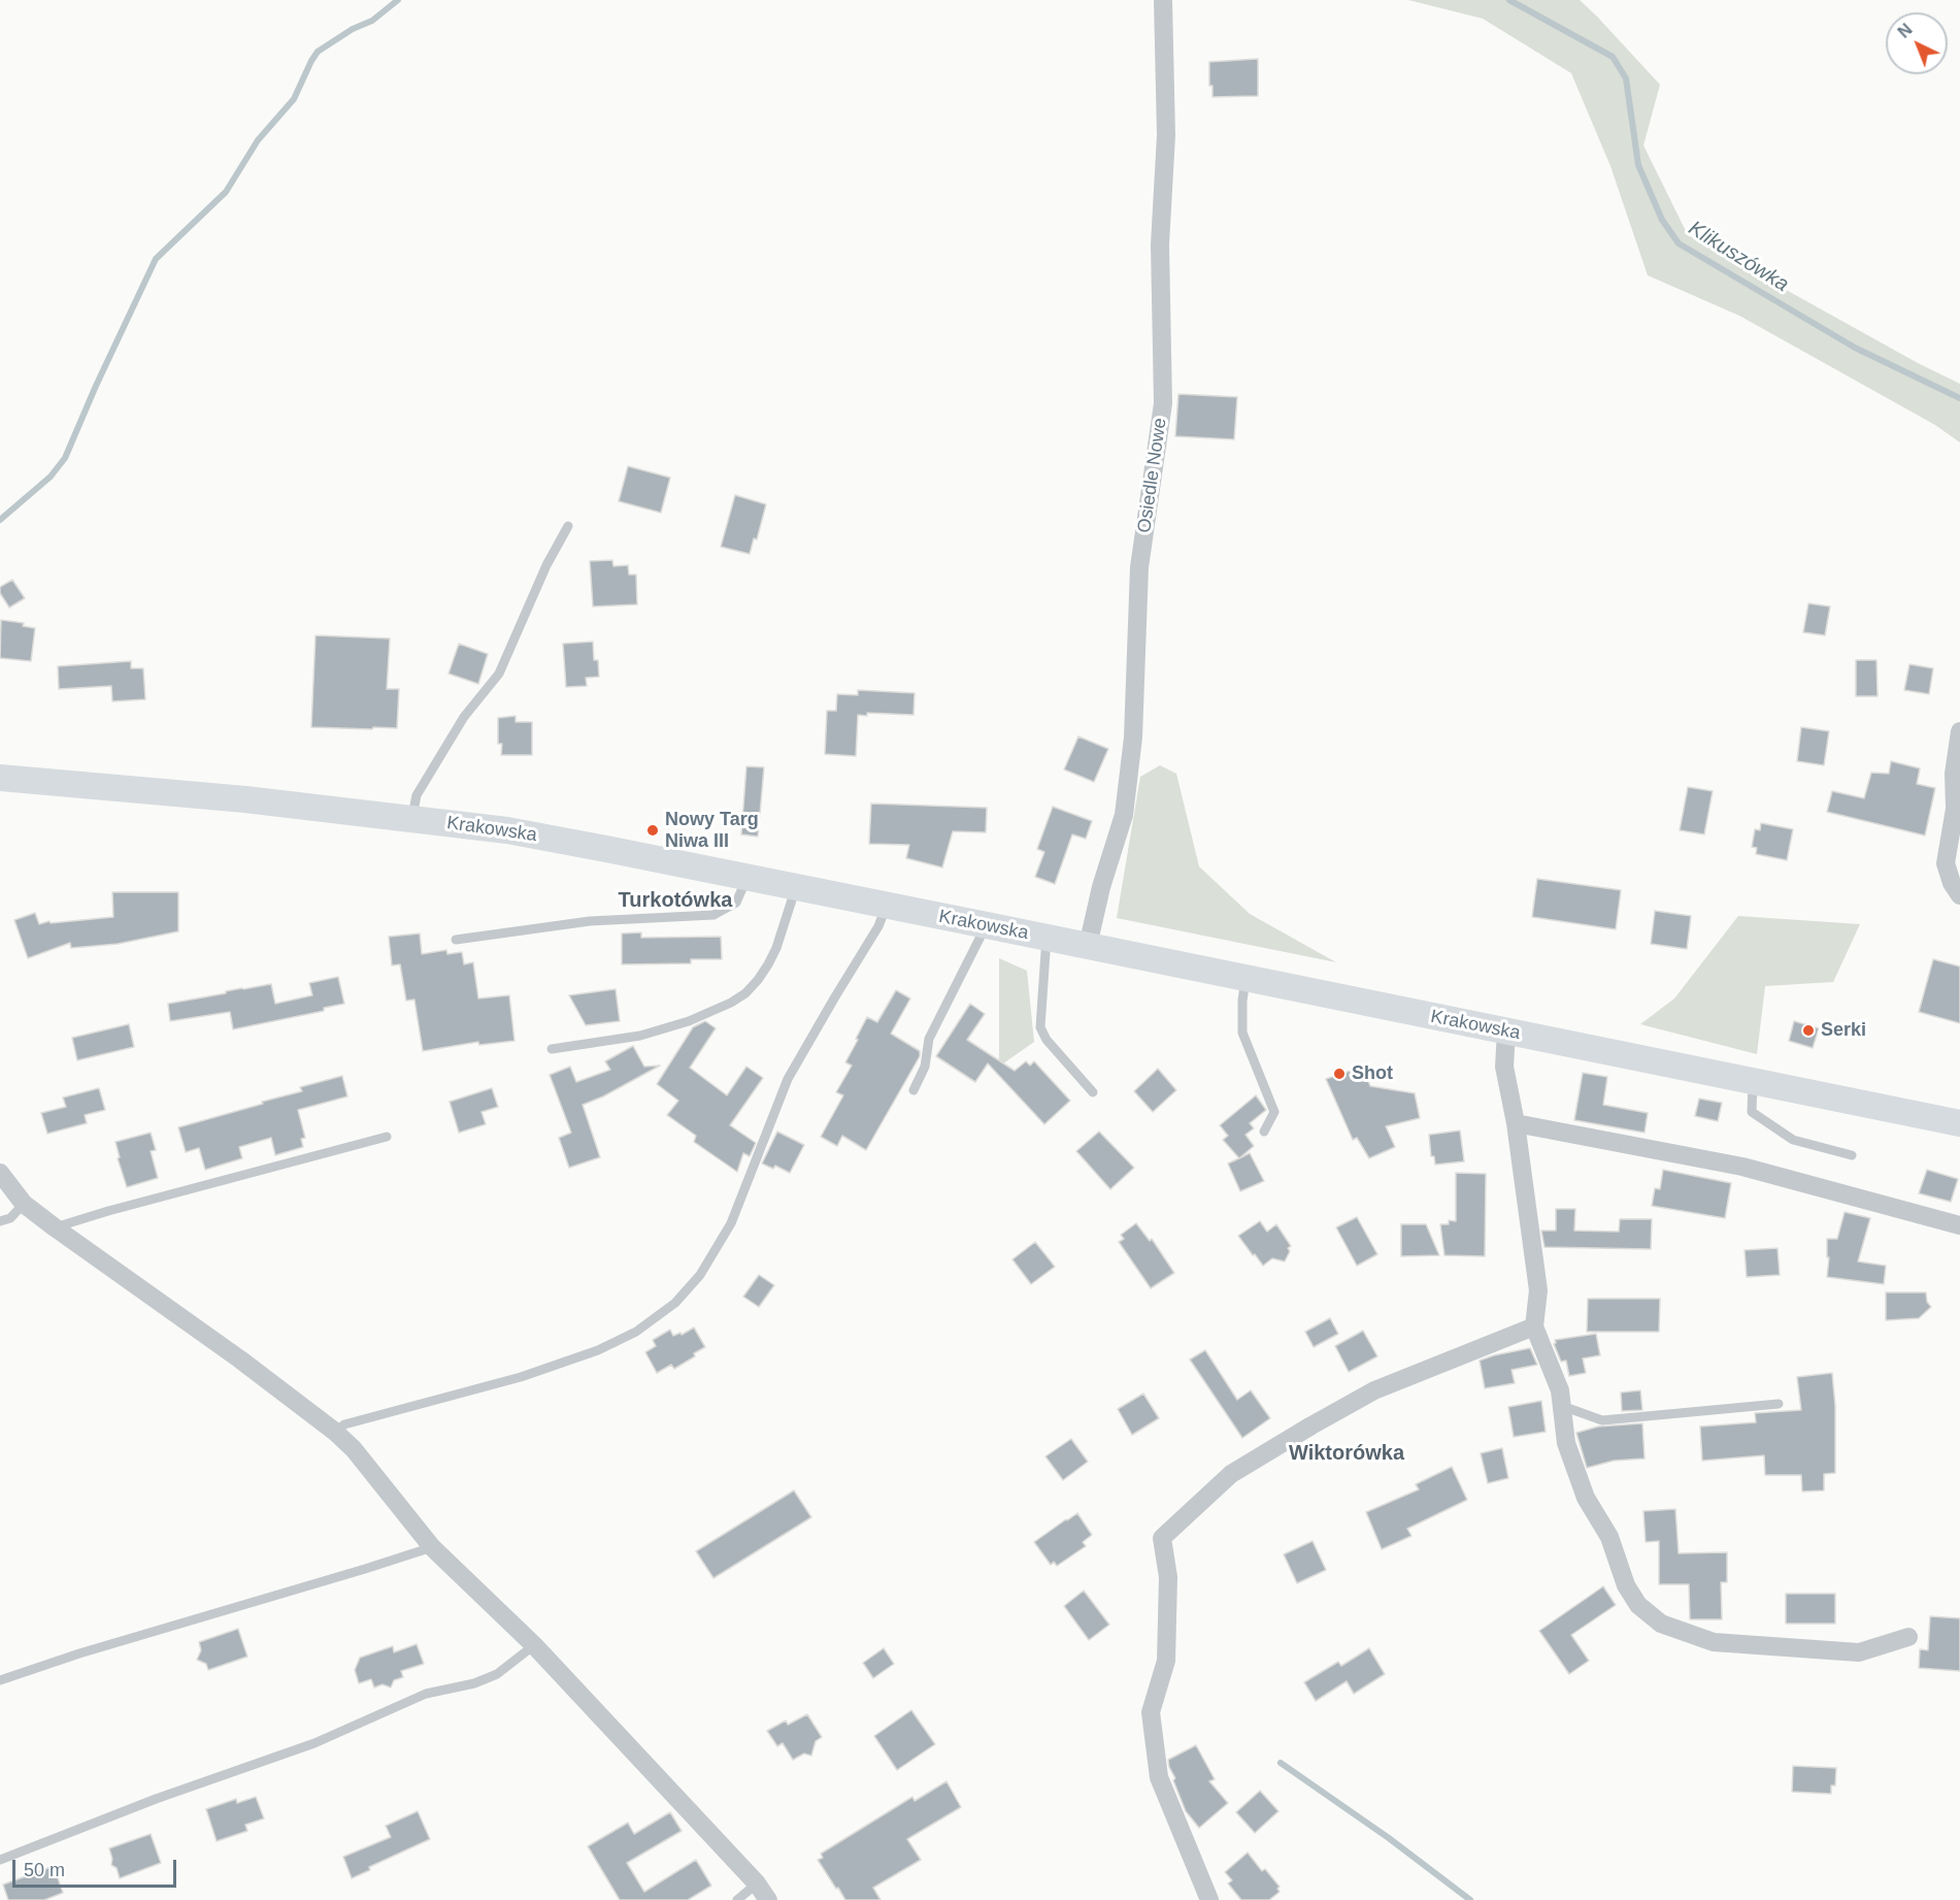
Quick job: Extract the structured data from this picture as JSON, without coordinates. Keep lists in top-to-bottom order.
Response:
{
  "streets": {
    "main road": ["Krakowska"],
    "street": ["Osiedle Nowe"]
  },
  "crossings": [
    ["Osiedle Nowe", "Krakowska"]
  ],
  "districts": ["Turkotówka", "Wiktorówka"],
  "water": ["Klikuszówka"],
  "places": ["Nowy Targ Niwa III", "Serki", "Shot"],
  "scale_bar": "50 m",
  "north": "top left"
}
